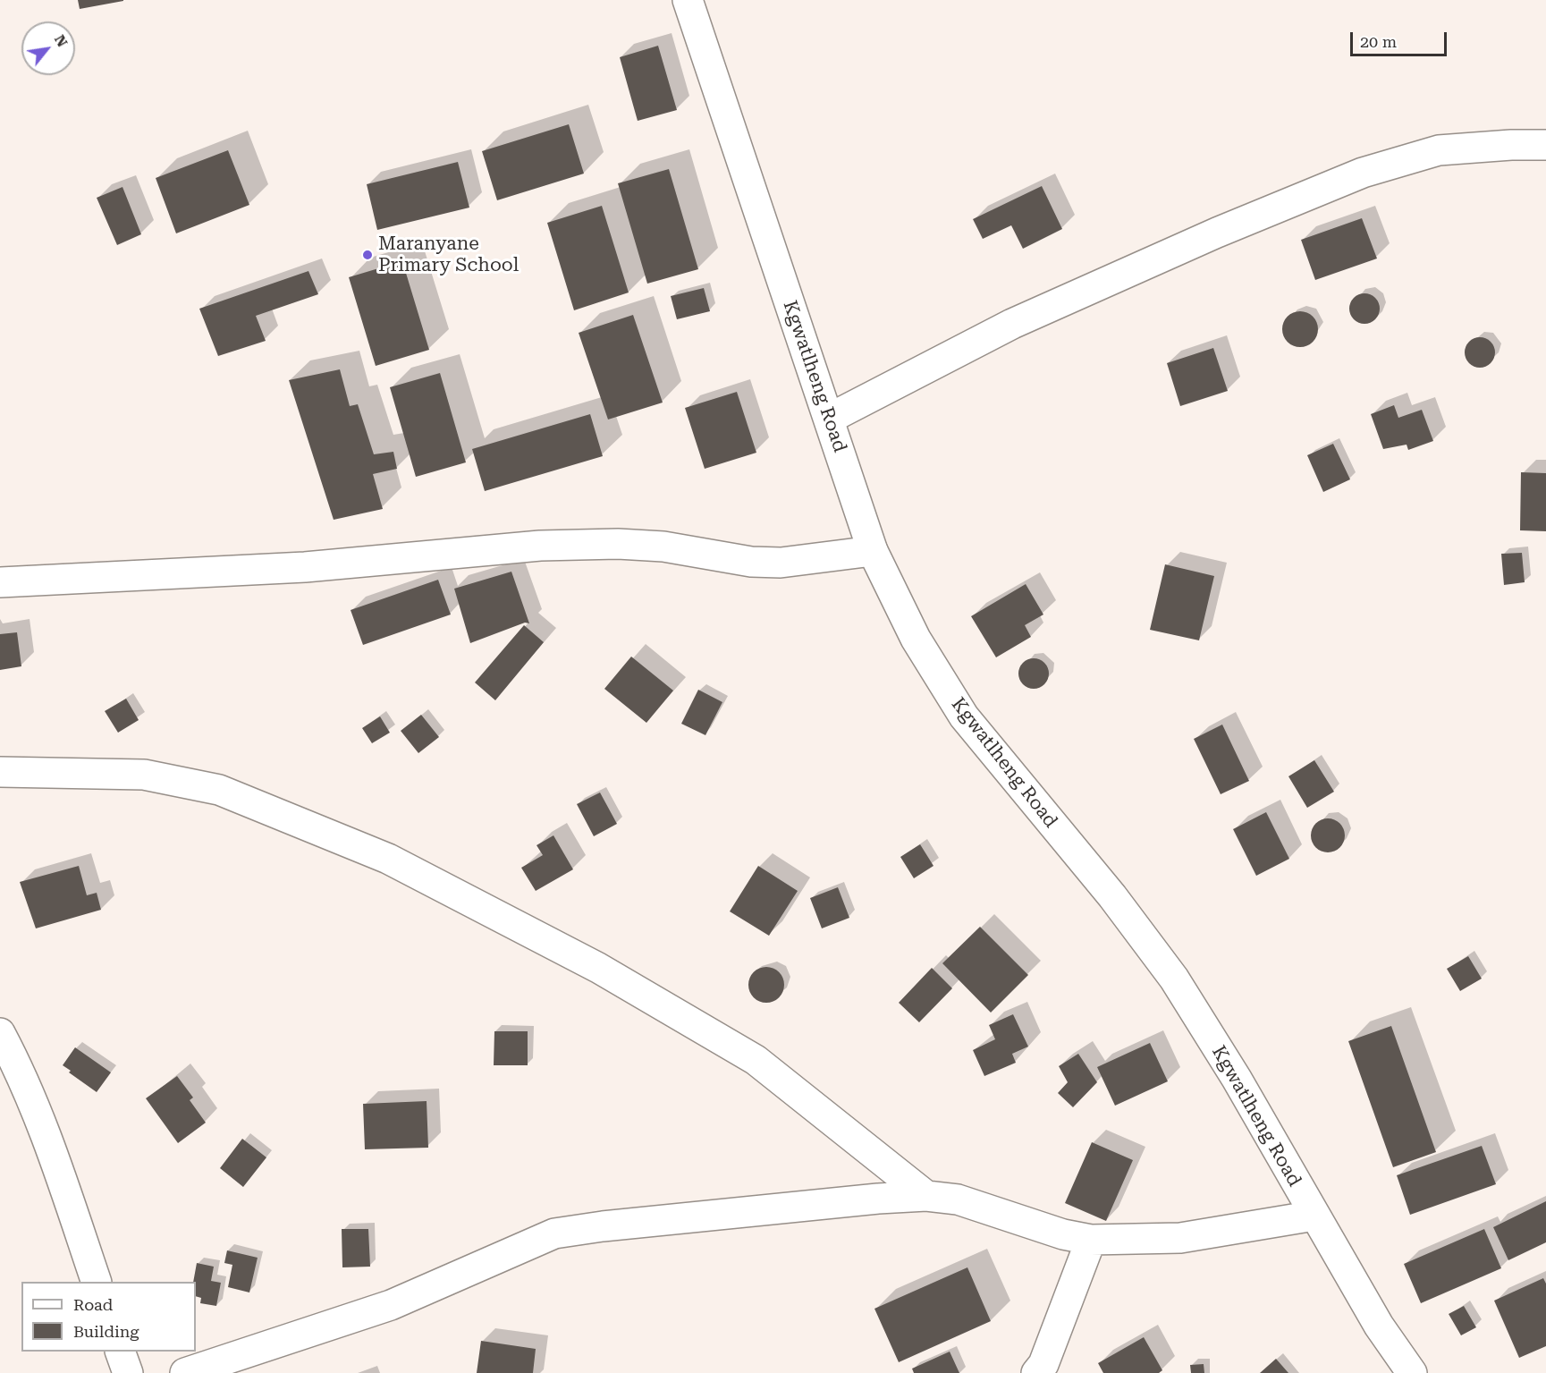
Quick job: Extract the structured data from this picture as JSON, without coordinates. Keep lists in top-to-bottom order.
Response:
{
  "streets": {
    "street": ["Kgwatlheng Road"]
  },
  "places": ["Maranyane Primary School"],
  "legend": ["Road", "Building"],
  "scale_bar": "20 m",
  "north": "top right"
}
